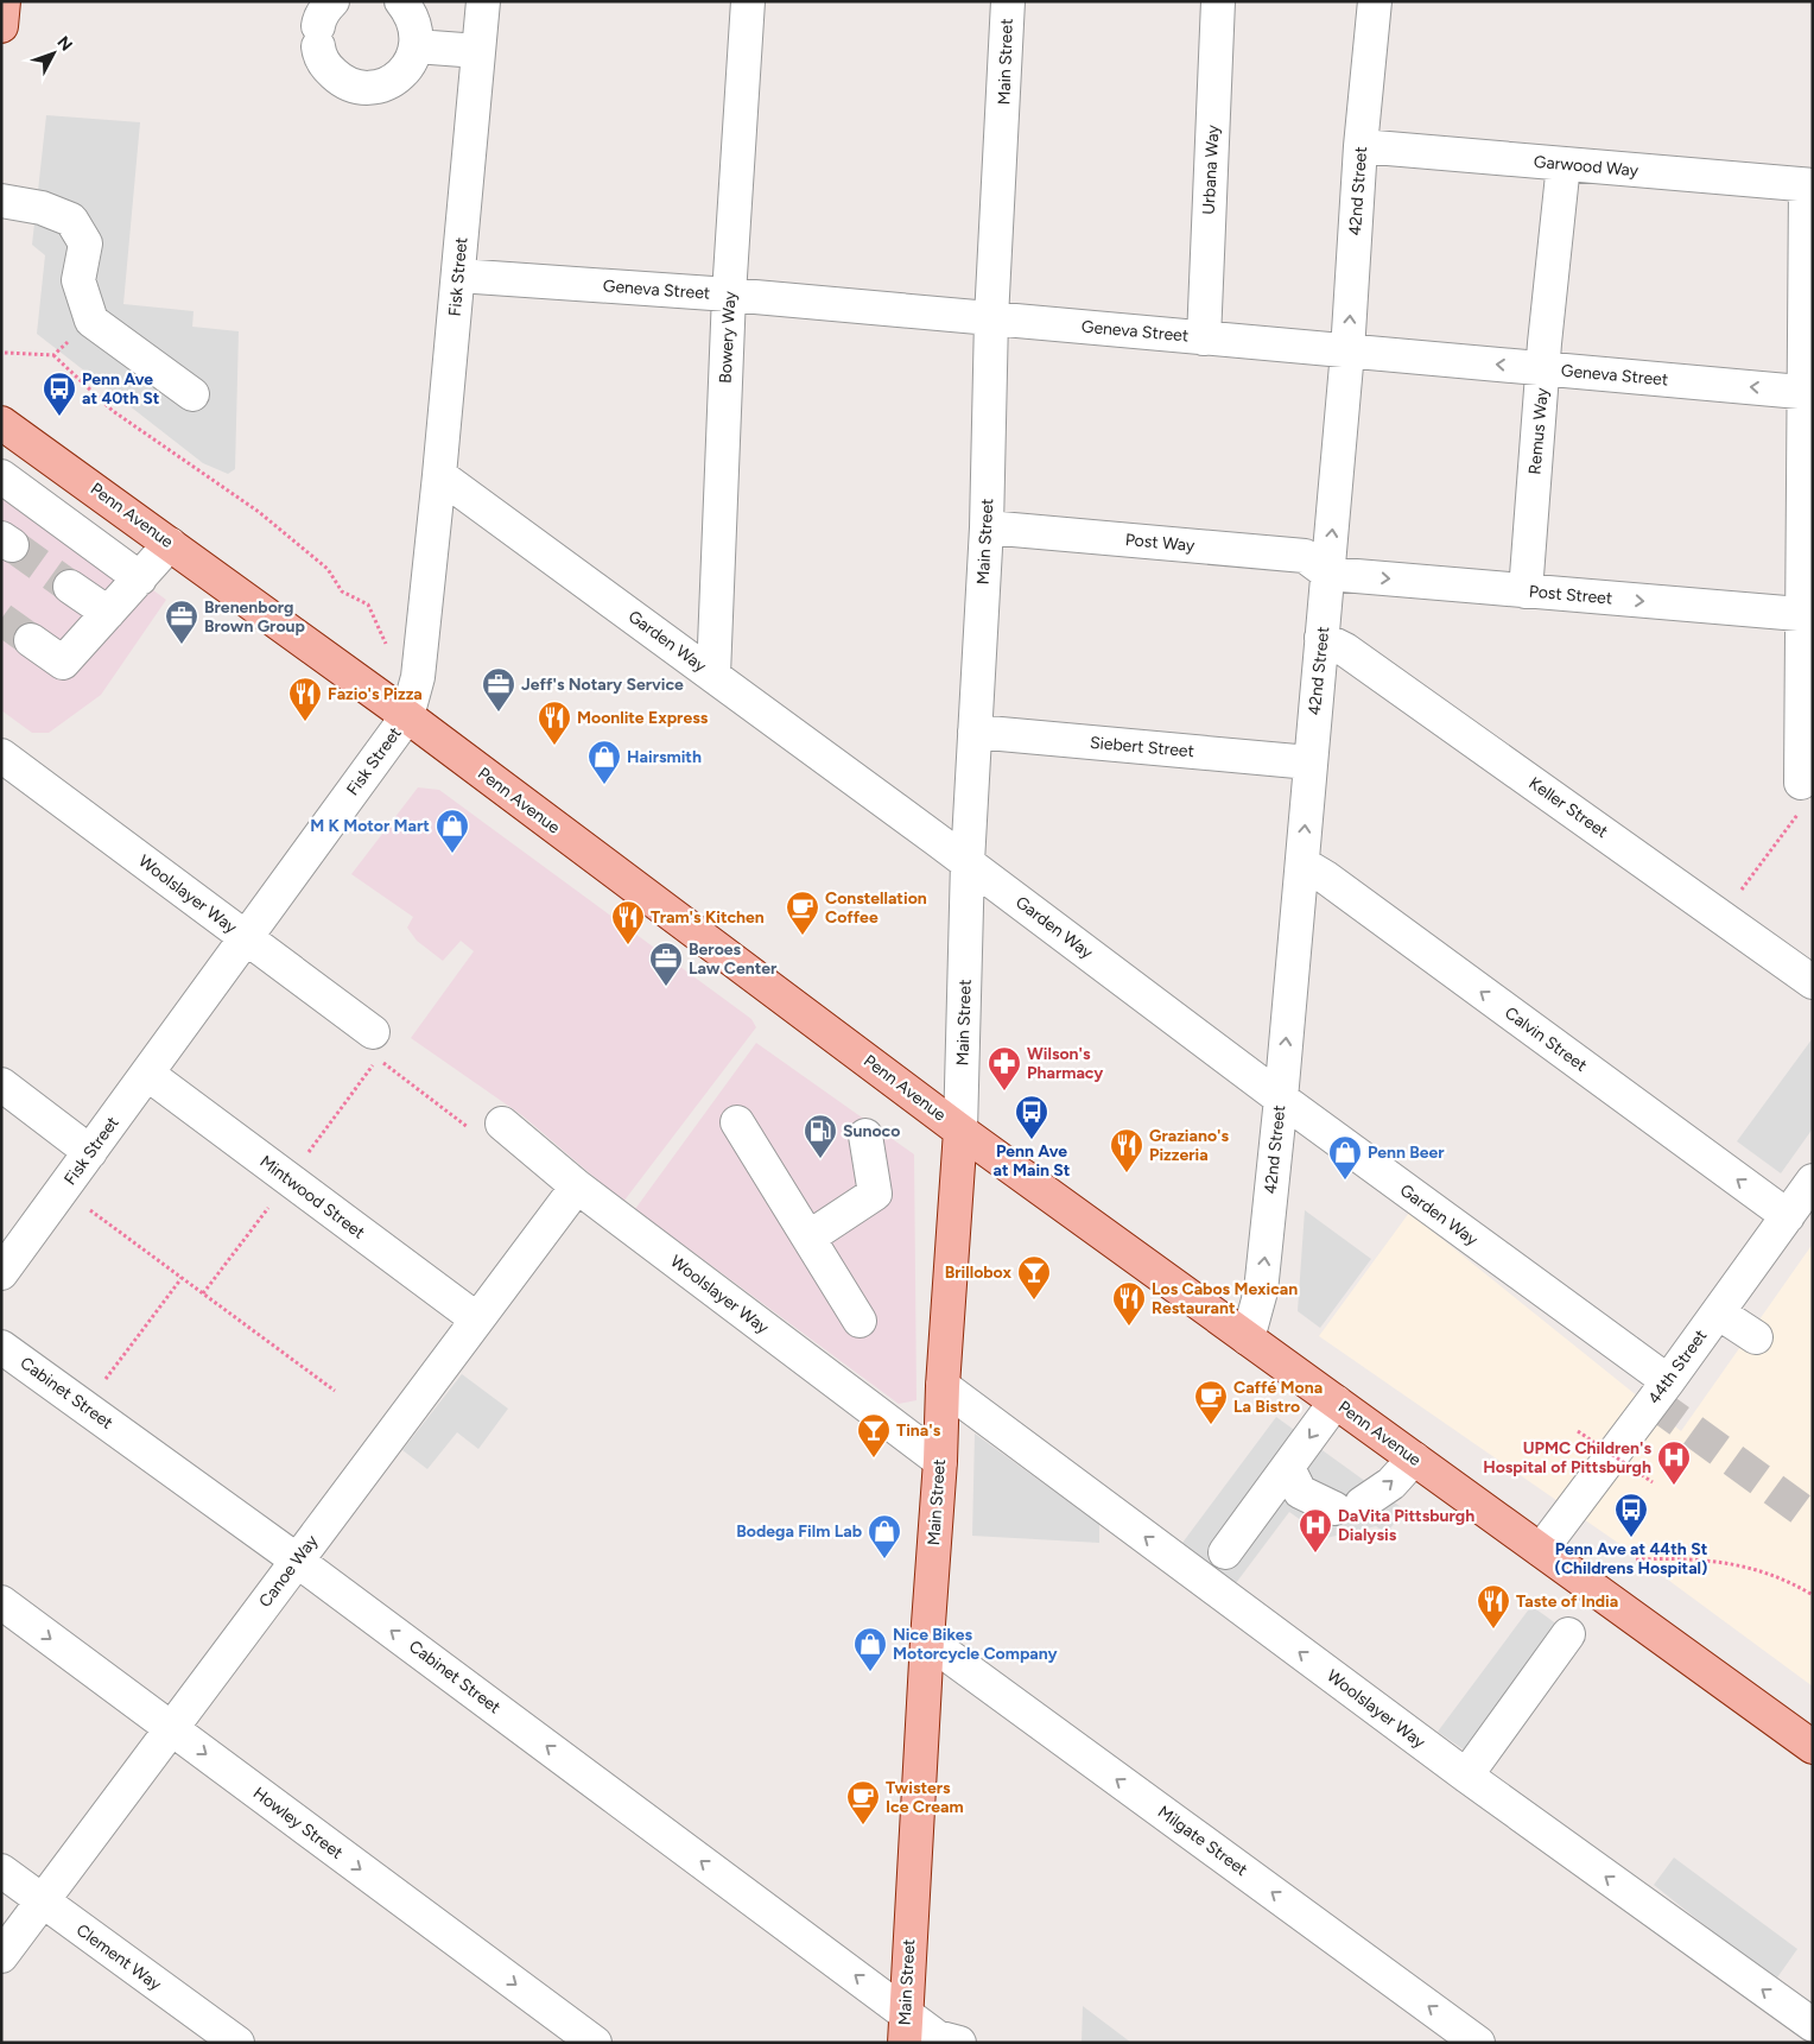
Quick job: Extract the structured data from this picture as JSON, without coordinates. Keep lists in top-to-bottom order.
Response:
{
  "streets": {
    "main road": ["Main Street", "Penn Avenue"],
    "street": [
      "Garwood Way",
      "Urbana Way",
      "42nd Street",
      "Fisk Street",
      "Geneva Street",
      "Bowery Way",
      "Remus Way",
      "Post Way",
      "Post Street",
      "Garden Way",
      "Siebert Street",
      "Keller Street",
      "Woolslayer Way",
      "Calvin Street",
      "Mintwood Street",
      "44th Street",
      "Cabinet Street",
      "Canoe Way",
      "Howley Street",
      "Milgate Street",
      "Clement Way"
    ]
  },
  "crossings": [
    ["Main Street", "Geneva Street"],
    ["Main Street", "Penn Avenue"],
    ["Main Street", "Post Way"],
    ["Main Street", "Garden Way"],
    ["Main Street", "Siebert Street"],
    ["Main Street", "Woolslayer Way"],
    ["Main Street", "Cabinet Street"],
    ["Main Street", "Milgate Street"],
    ["Garwood Way", "42nd Street"],
    ["Garwood Way", "Remus Way"],
    ["Urbana Way", "Geneva Street"],
    ["42nd Street", "Geneva Street"],
    ["42nd Street", "Penn Avenue"],
    ["42nd Street", "Post Way"],
    ["42nd Street", "Post Street"],
    ["42nd Street", "Garden Way"],
    ["42nd Street", "Siebert Street"],
    ["42nd Street", "Keller Street"],
    ["42nd Street", "Calvin Street"],
    ["Fisk Street", "Geneva Street"],
    ["Fisk Street", "Penn Avenue"],
    ["Fisk Street", "Garden Way"],
    ["Fisk Street", "Woolslayer Way"],
    ["Fisk Street", "Mintwood Street"],
    ["Geneva Street", "Bowery Way"],
    ["Geneva Street", "Remus Way"],
    ["Bowery Way", "Garden Way"],
    ["Remus Way", "Post Street"],
    ["Penn Avenue", "44th Street"],
    ["Post Way", "Post Street"],
    ["Garden Way", "44th Street"],
    ["Woolslayer Way", "Canoe Way"],
    ["Calvin Street", "44th Street"],
    ["Mintwood Street", "Canoe Way"],
    ["Cabinet Street", "Canoe Way"],
    ["Canoe Way", "Howley Street"],
    ["Canoe Way", "Clement Way"]
  ],
  "one_way": [
    "42nd Street",
    "Post Street",
    "Woolslayer Way",
    "Calvin Street",
    "Cabinet Street",
    "Howley Street",
    "Milgate Street"
  ],
  "places": {
    "bus stop": ["Penn Ave at 40th St", "Penn Ave at Main St", "Penn Ave at 44th St (Childrens Hospital)"],
    "office": ["Brenenborg Brown Group", "Jeff's Notary Service", "Beroes Law Center"],
    "restaurant": [
      "Fazio's Pizza",
      "Moonlite Express",
      "Tram's Kitchen",
      "Graziano's Pizzeria",
      "Los Cabos Mexican Restaurant",
      "Taste of India"
    ],
    "shop": [
      "Hairsmith",
      "M K Motor Mart",
      "Penn Beer",
      "Bodega Film Lab",
      "Nice Bikes Motorcycle Company"
    ],
    "cafe": ["Constellation Coffee", "Caffé Mona La Bistro", "Twisters Ice Cream"],
    "pharmacy": ["Wilson's Pharmacy"],
    "fuel station": ["Sunoco"],
    "bar": ["Brillobox", "Tina's"],
    "hospital": ["UPMC Children's Hospital of Pittsburgh", "DaVita Pittsburgh Dialysis"]
  },
  "north": "top right"
}
